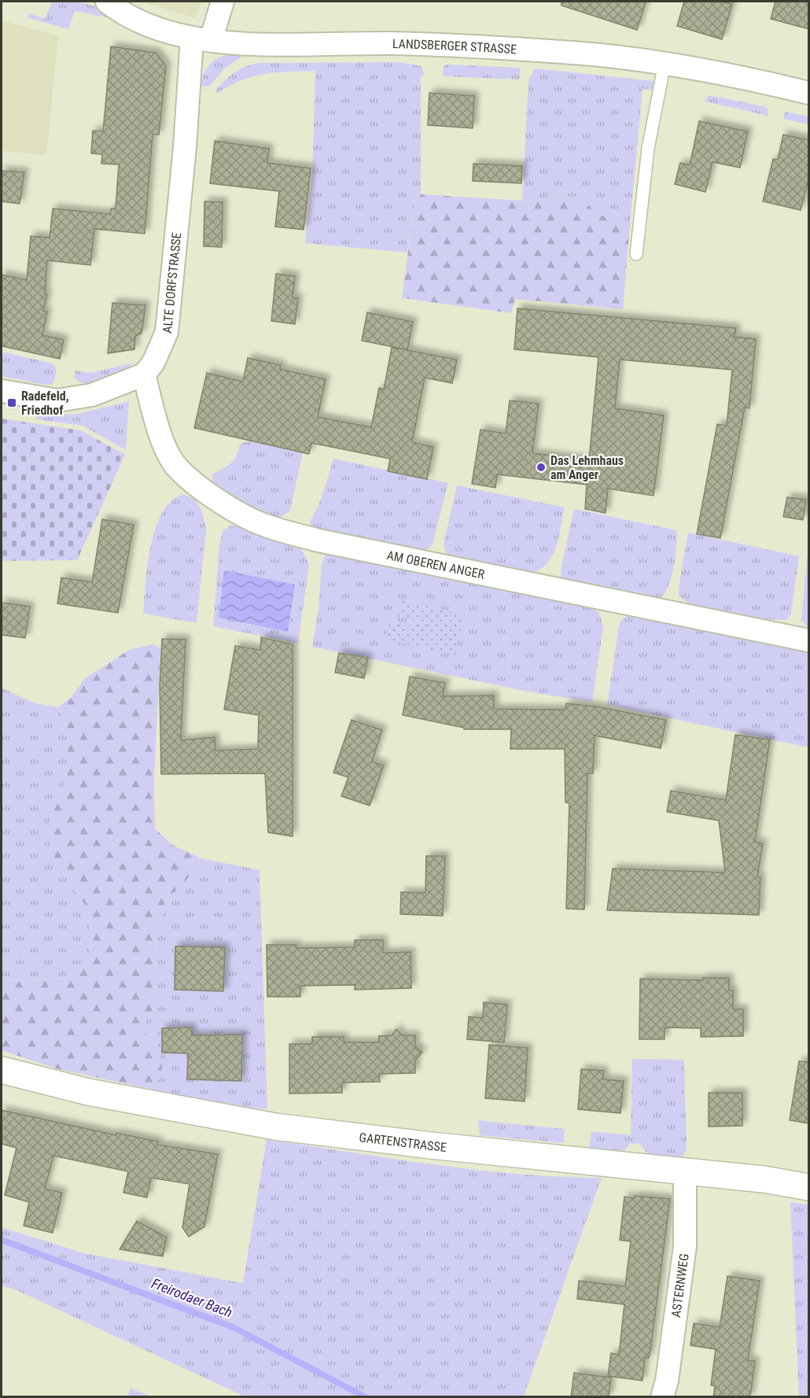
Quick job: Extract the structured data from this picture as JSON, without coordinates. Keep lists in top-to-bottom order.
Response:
{
  "streets": {
    "main road": ["GARTENSTRASSE"],
    "street": [
      "LANDSBERGER STRASSE",
      "ALTE DORFSTRASSE",
      "AM OBEREN ANGER",
      "ASTERNWEG"
    ]
  },
  "crossings": [
    ["LANDSBERGER STRASSE", "ALTE DORFSTRASSE"],
    ["ALTE DORFSTRASSE", "AM OBEREN ANGER"],
    ["GARTENSTRASSE", "ASTERNWEG"]
  ],
  "water": ["Freirodaer Bach"],
  "places": {
    "transit": ["Radefeld, Friedhof"],
    "other": ["Das Lehmhaus am Anger"]
  }
}
